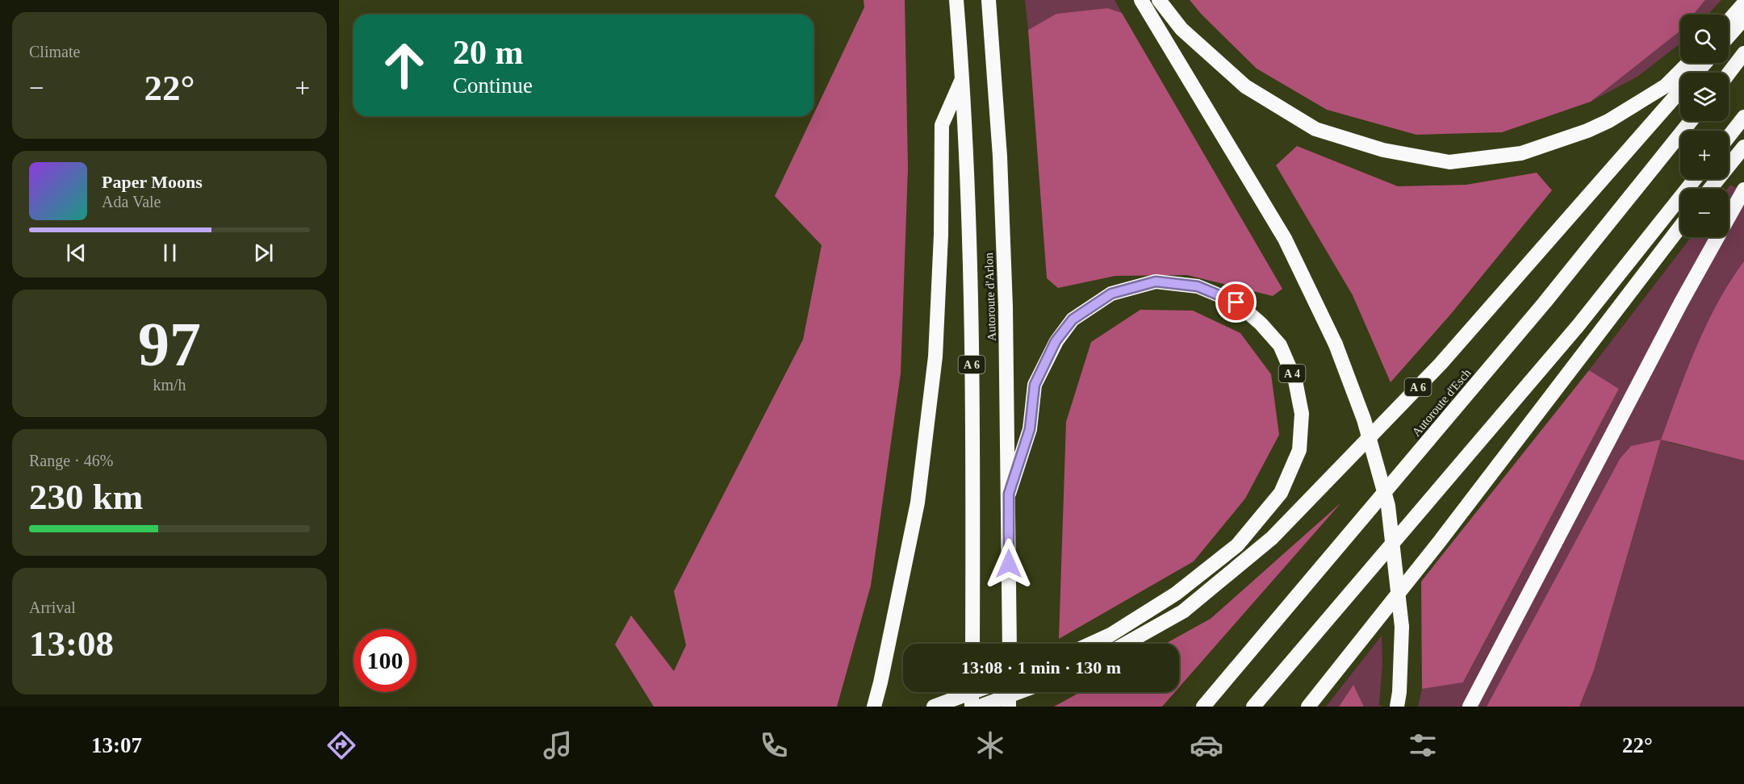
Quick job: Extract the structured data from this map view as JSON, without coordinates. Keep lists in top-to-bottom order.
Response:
{
  "streets": {
    "highway": [
      "Autoroute d'Arlon",
      "A 6",
      "A 4",
      "Autoroute d'Esch"
    ]
  },
  "crossings": [
    ["Autoroute d'Arlon", "A 4"]
  ],
  "page": {
    "tile": [
      "Climate",
      ["97", "km/h"],
      ["Range · 46%", "230 km"],
      ["Arrival", "13:08"]
    ],
    "map_buttons": ["+", "−"],
    "turn": ["20 m", "Continue"],
    "heat": ["−", "22°", "+"],
    "song": ["Paper Moons", "Ada Vale"],
    "limit": "100",
    "trip": "13:08 · 1 min · 130 m",
    "tabs": ["13:07", "22°"]
  }
}
